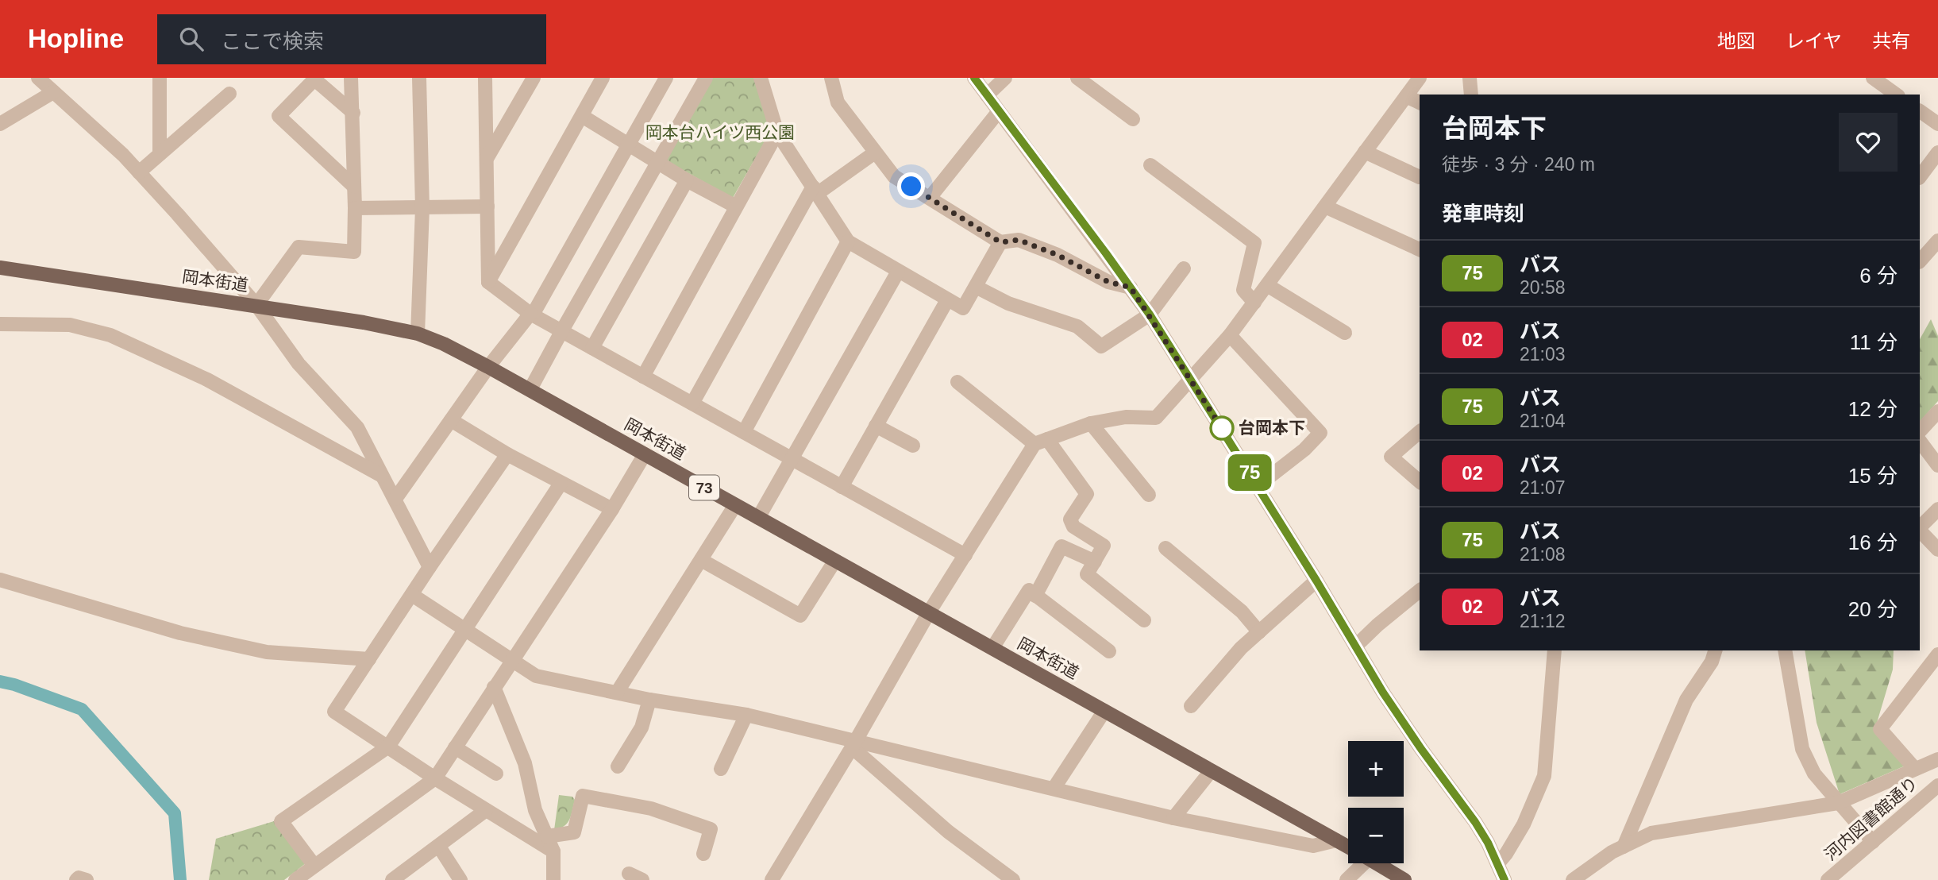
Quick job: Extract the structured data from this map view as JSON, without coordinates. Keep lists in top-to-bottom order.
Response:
{
  "streets": {
    "main road": ["岡本街道", "73"],
    "street": ["河内図書館通り"]
  },
  "parks": ["岡本台ハイツ西公園"],
  "places": ["台岡本下"],
  "lines": ["bus line 75"],
  "page": {
    "header": "Hopline",
    "search": "ここで検索",
    "nav": ["地図", "レイヤ", "共有"],
    "on_map": "75",
    "heading": [
      ["台岡本下", "徒歩 · 3 分 · 240 m"],
      "発車時刻"
    ],
    "list": [
      {
        "mark": "75",
        "name": "バス",
        "note": "20:58",
        "value": "6 分"
      },
      {
        "mark": "02",
        "name": "バス",
        "note": "21:03",
        "value": "11 分"
      },
      {
        "mark": "75",
        "name": "バス",
        "note": "21:04",
        "value": "12 分"
      },
      {
        "mark": "02",
        "name": "バス",
        "note": "21:07",
        "value": "15 分"
      },
      {
        "mark": "75",
        "name": "バス",
        "note": "21:08",
        "value": "16 分"
      },
      {
        "mark": "02",
        "name": "バス",
        "note": "21:12",
        "value": "20 分"
      }
    ],
    "map_buttons": ["+", "−"]
  }
}
